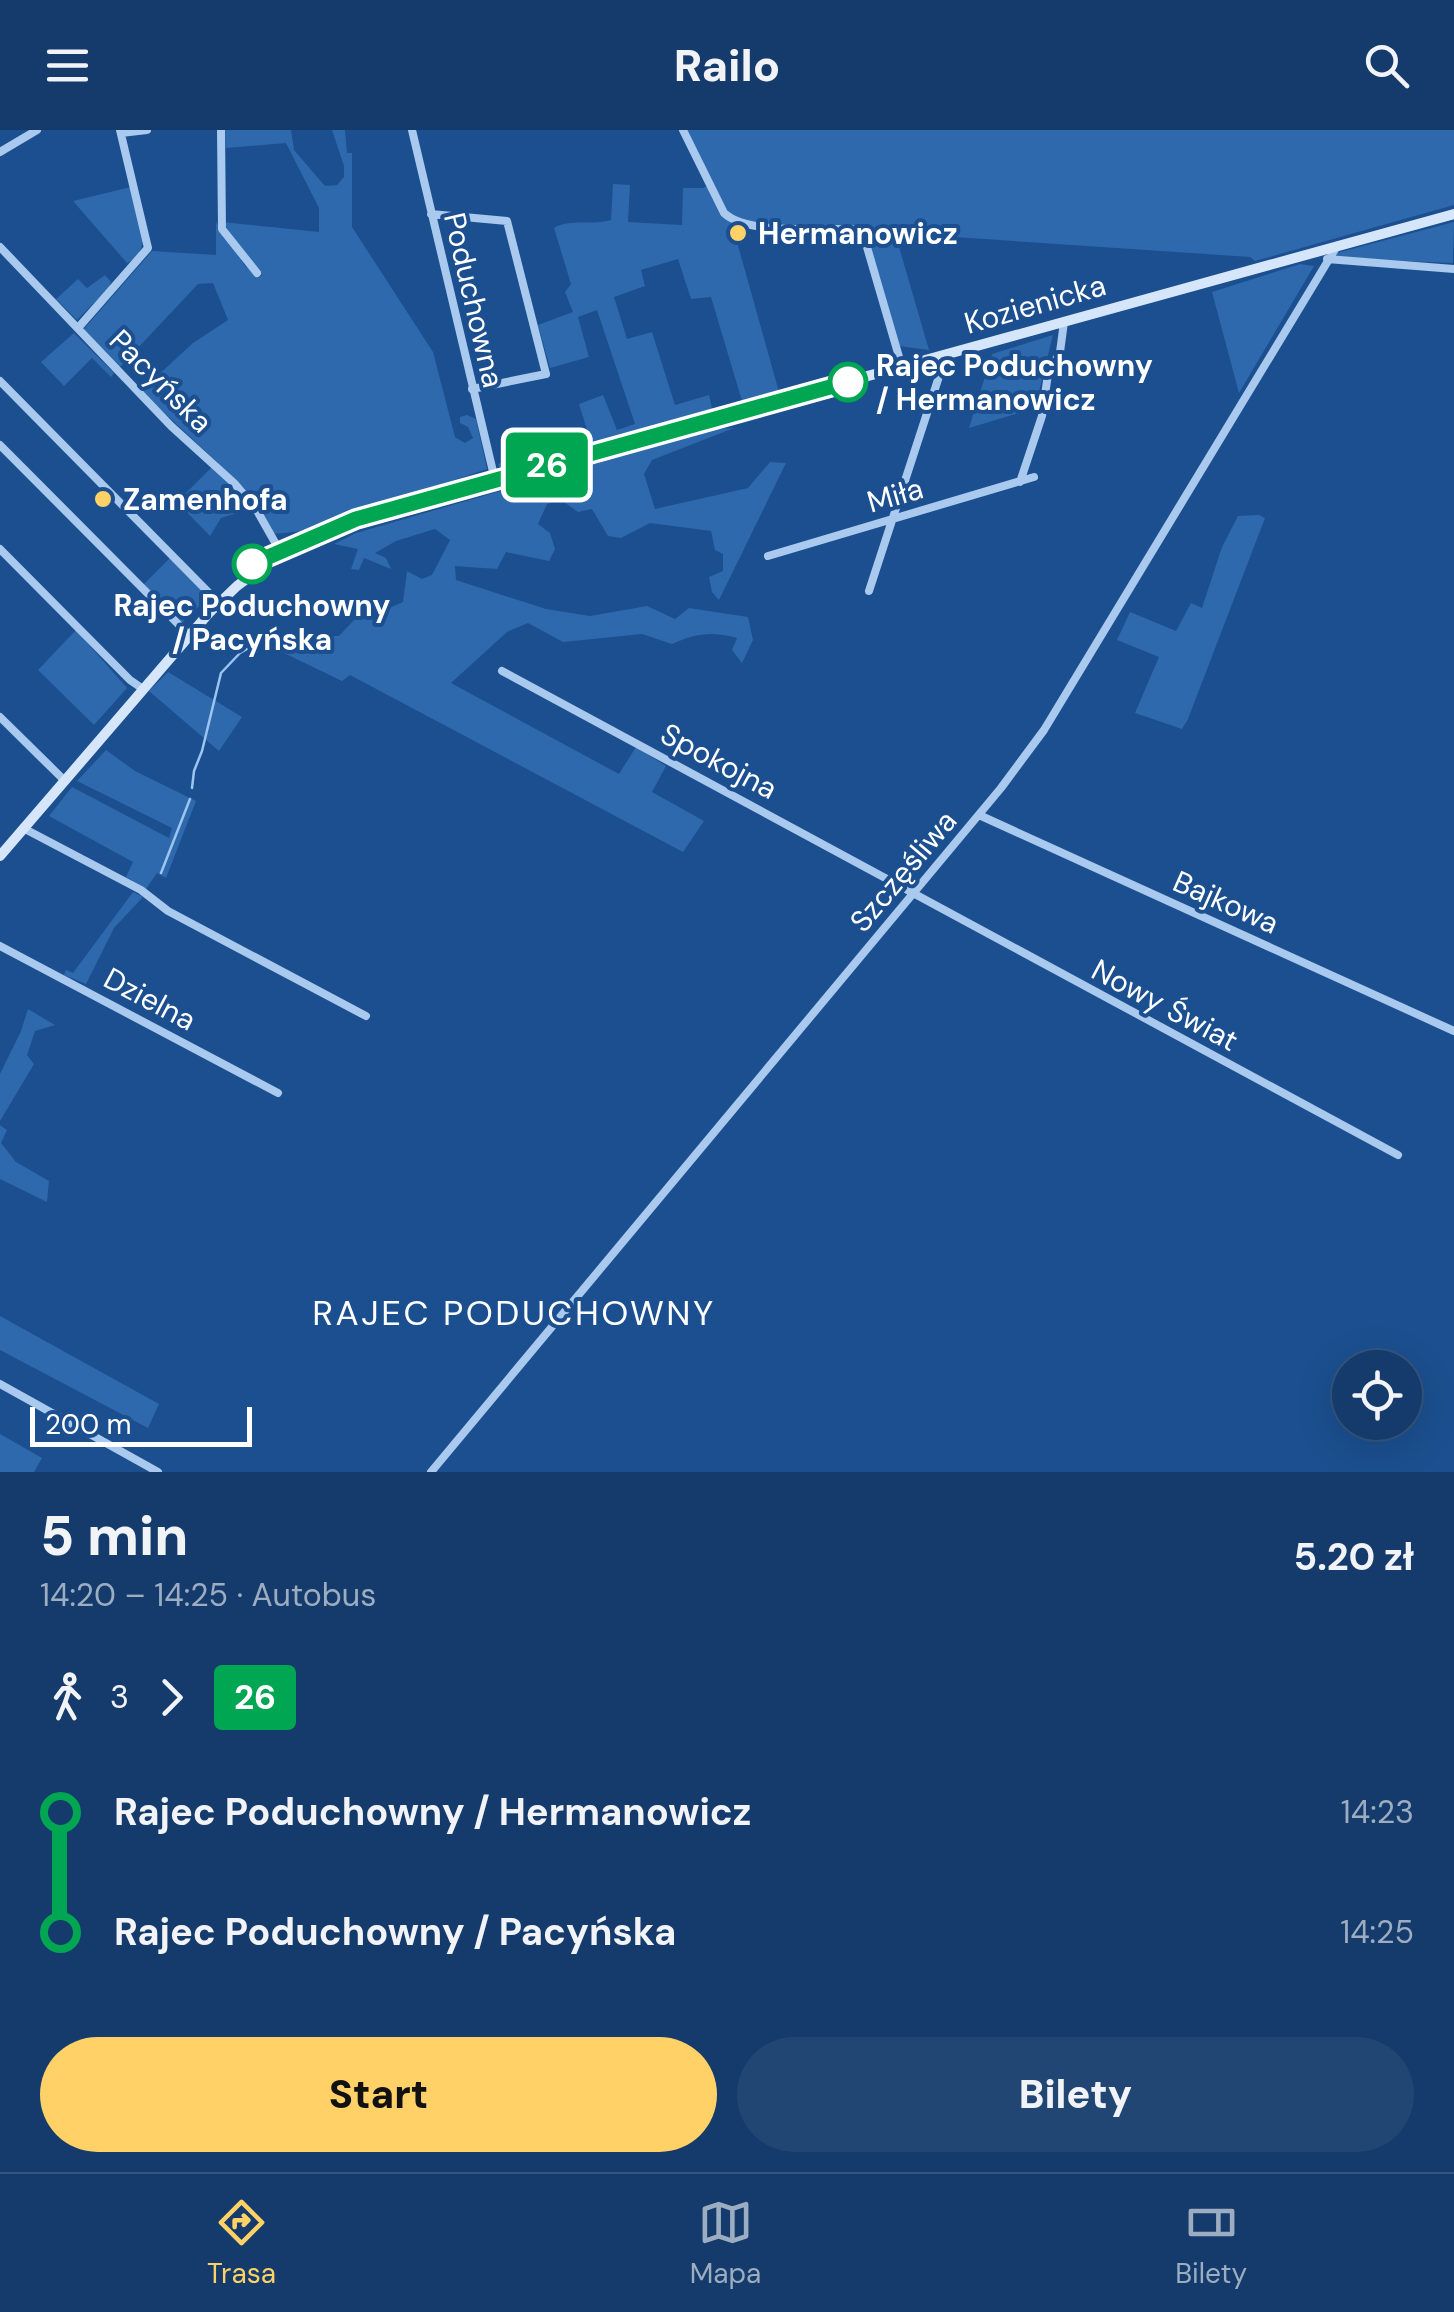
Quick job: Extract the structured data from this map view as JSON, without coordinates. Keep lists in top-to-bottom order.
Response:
{
  "streets": {
    "main road": ["Kozienicka"],
    "street": [
      "Poduchowna",
      "Pacyńska",
      "Miła",
      "Spokojna",
      "Szczęśliwa",
      "Bajkowa",
      "Dzielna",
      "Nowy Świat"
    ]
  },
  "crossings": [
    ["Poduchowna", "Kozienicka"],
    ["Kozienicka", "Pacyńska"],
    ["Kozienicka", "Szczęśliwa"],
    ["Spokojna", "Szczęśliwa"],
    ["Spokojna", "Nowy Świat"],
    ["Szczęśliwa", "Bajkowa"],
    ["Szczęśliwa", "Nowy Świat"]
  ],
  "districts": ["RAJEC PODUCHOWNY"],
  "places": [
    "Hermanowicz",
    "Rajec Poduchowny / Hermanowicz",
    "Zamenhofa",
    "Rajec Poduchowny / Pacyńska"
  ],
  "lines": ["bus line 26"],
  "scale_bar": "200 m",
  "page": {
    "header": "Railo",
    "on_map": "26",
    "scale": "200 m",
    "heading": ["5 min", "14:20 – 14:25 · Autobus", "5.20 zł"],
    "legs": ["3", "26"],
    "list": [
      {
        "name": "Rajec Poduchowny / Hermanowicz",
        "value": "14:23"
      },
      {
        "name": "Rajec Poduchowny / Pacyńska",
        "value": "14:25"
      }
    ],
    "buttons": ["Start", "Bilety"],
    "tabs": ["Trasa", "Mapa", "Bilety"]
  }
}
